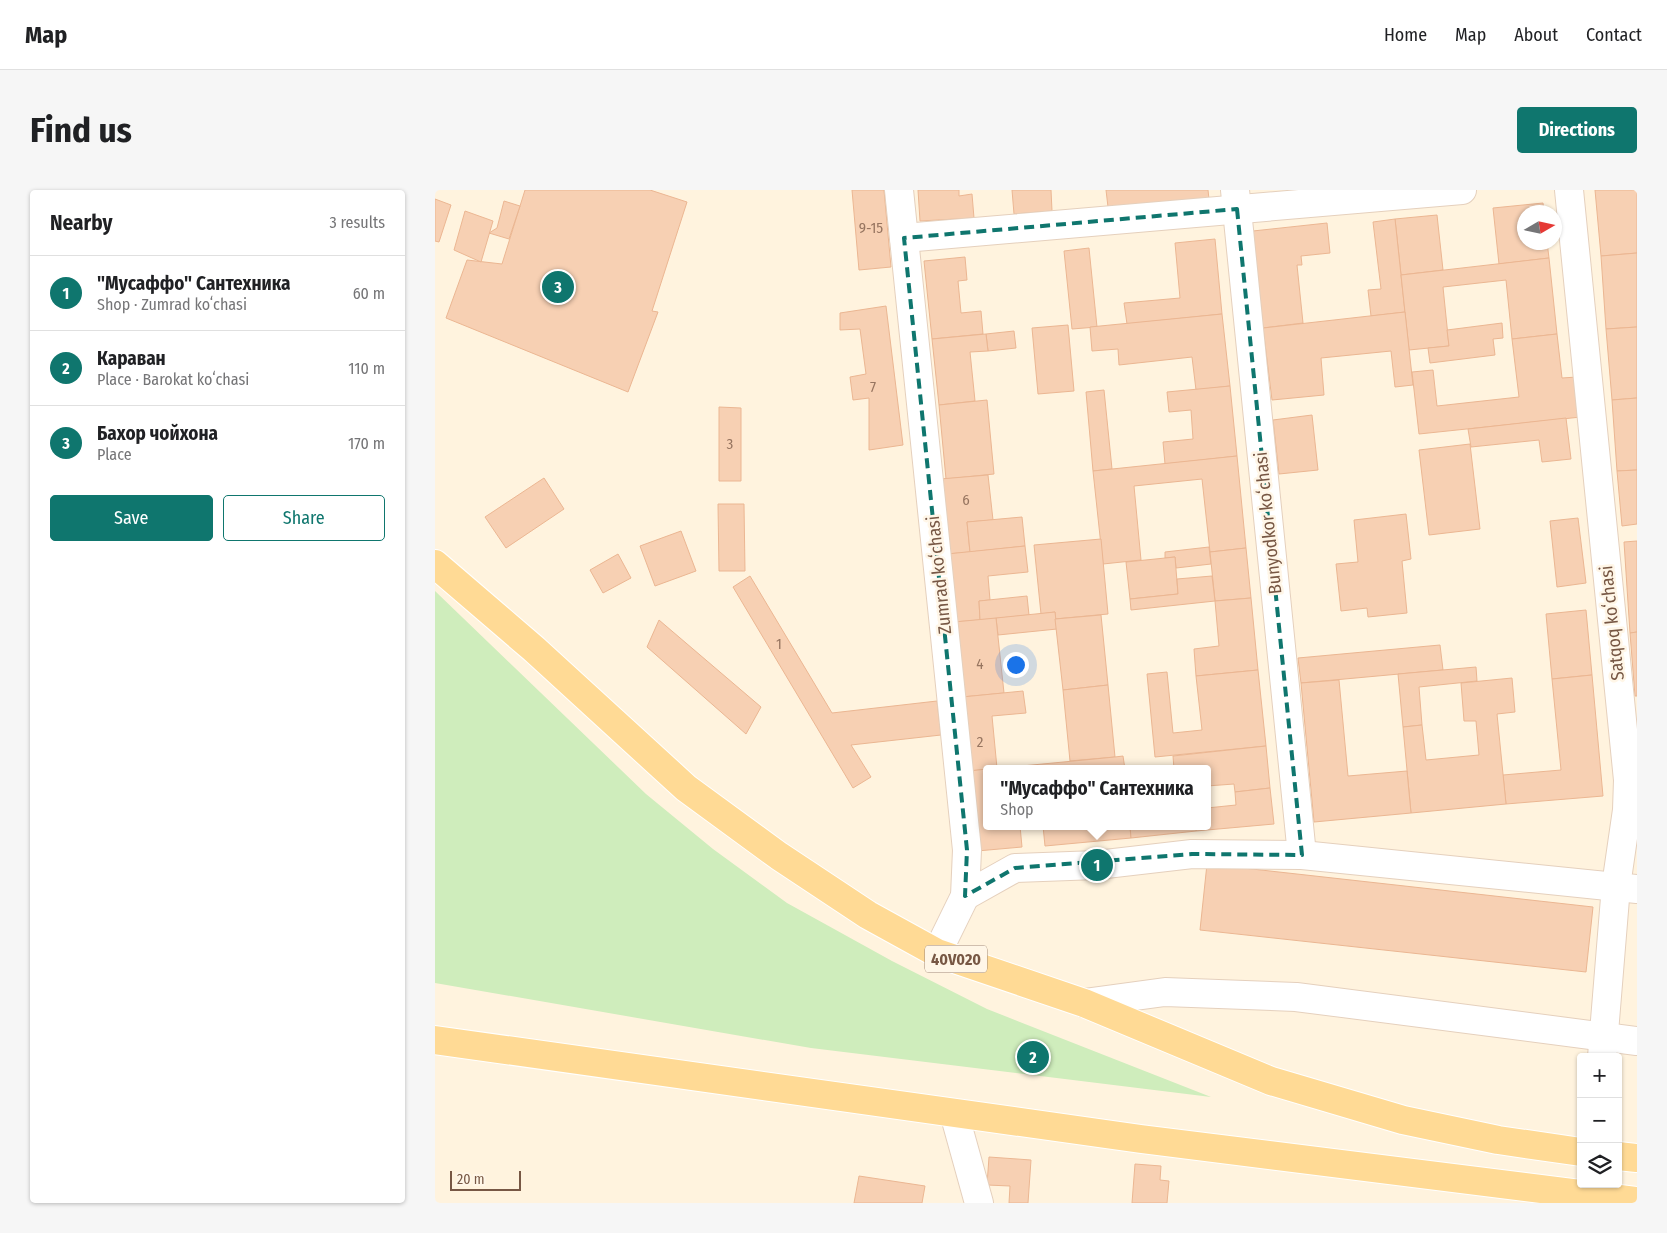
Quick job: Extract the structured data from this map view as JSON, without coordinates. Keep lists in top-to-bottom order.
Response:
{
  "streets": {
    "main road": ["40V020"],
    "street": ["Bunyodkor koʻchasi", "Zumrad koʻchasi", "Satqoq koʻchasi"]
  },
  "crossings": [
    ["Zumrad koʻchasi", "40V020"]
  ],
  "house_numbers": [
    "9-15",
    "7",
    "3",
    "6",
    "1",
    "4",
    "2"
  ],
  "scale_bar": "20 m",
  "north": "right",
  "page": {
    "header": "Map",
    "nav": [
      "Home",
      "Map",
      "About",
      "Contact"
    ],
    "buttons": [
      "Directions",
      ["Save", "Share"]
    ],
    "title": "Find us",
    "heading": ["Nearby", "3 results"],
    "list": [
      {
        "mark": "1",
        "name": "\"Мусаффо\" Сантехника",
        "note": "Shop · Zumrad koʻchasi",
        "value": "60 m"
      },
      {
        "mark": "2",
        "name": "Караван",
        "note": "Place · Barokat koʻchasi",
        "value": "110 m"
      },
      {
        "mark": "3",
        "name": "Бахор чойхона",
        "note": "Place",
        "value": "170 m"
      }
    ],
    "pins": ["3", "1", "2"],
    "popup": ["\"Мусаффо\" Сантехника", "Shop"],
    "map_buttons": ["+", "−"],
    "scale": "20 m"
  }
}
